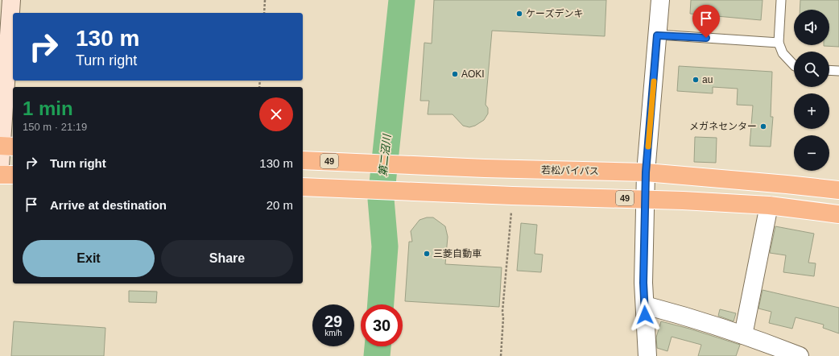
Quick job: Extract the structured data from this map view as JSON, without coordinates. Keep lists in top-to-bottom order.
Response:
{
  "streets": {
    "highway": ["49", "若松バイパス"]
  },
  "water": ["第二沼川"],
  "places": [
    "ケーズデンキ",
    "AOKI",
    "au",
    "メガネセンター",
    "三菱自動車"
  ],
  "page": {
    "map_buttons": ["+", "−"],
    "turn": ["130 m", "Turn right"],
    "heading": ["1 min", "150 m · 21:19"],
    "list": [
      {
        "name": "Turn right",
        "value": "130 m"
      },
      {
        "name": "Arrive at destination",
        "value": "20 m"
      }
    ],
    "buttons": ["Exit", "Share"],
    "speed": "29 km/h",
    "limit": "30"
  }
}
